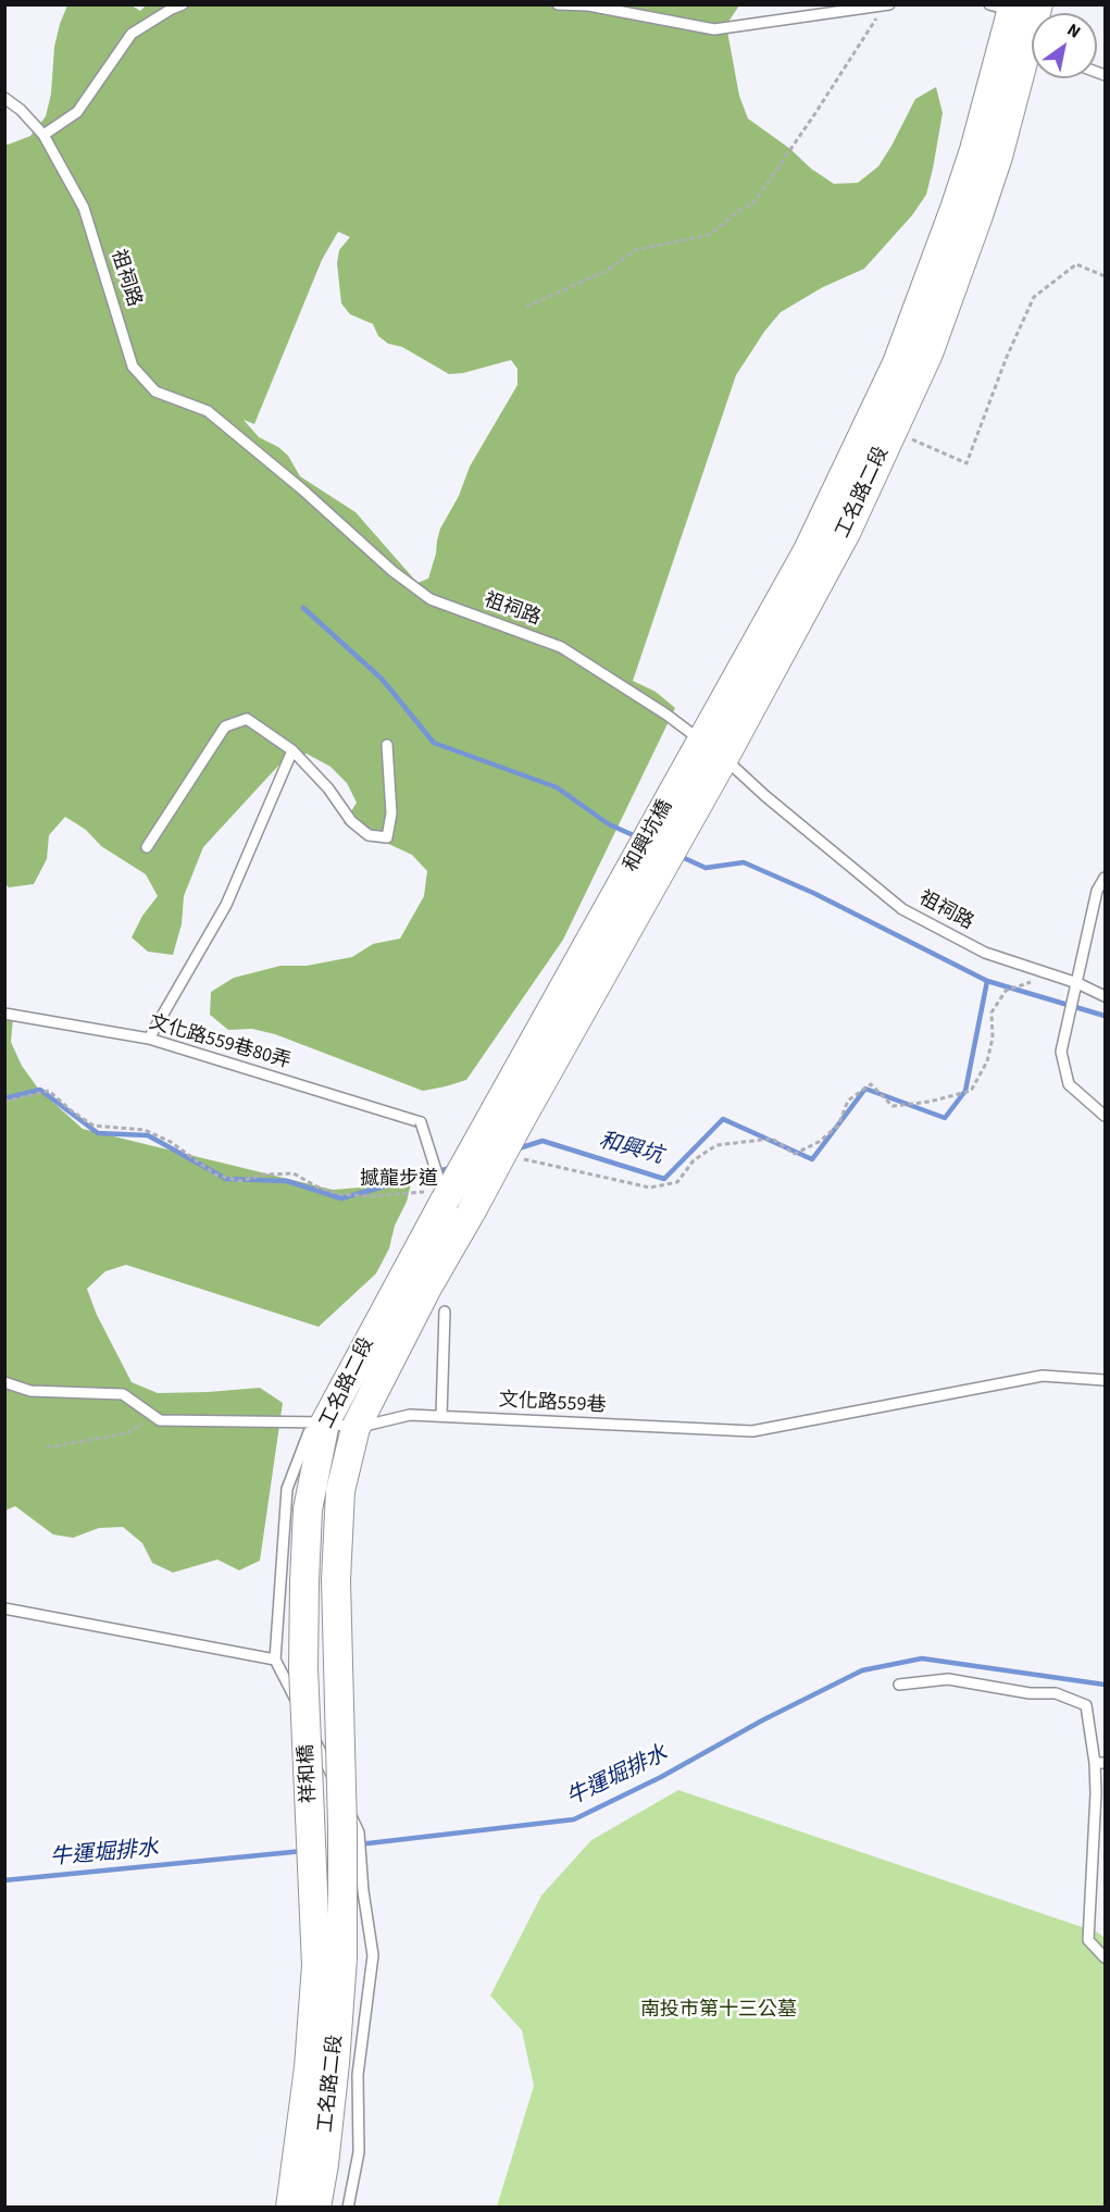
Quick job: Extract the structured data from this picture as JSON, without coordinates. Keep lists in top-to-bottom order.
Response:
{
  "streets": {
    "main road": ["工名路二段", "和興坑橋", "祥和橋"],
    "lane": ["祖祠路", "文化路559巷80弄", "文化路559巷"],
    "path": ["撼龍步道"]
  },
  "crossings": [
    ["祖祠路", "工名路二段"],
    ["祖祠路", "和興坑橋"],
    ["工名路二段", "和興坑橋"],
    ["工名路二段", "文化路559巷80弄"],
    ["工名路二段", "撼龍步道"],
    ["工名路二段", "文化路559巷"],
    ["工名路二段", "祥和橋"],
    ["文化路559巷80弄", "撼龍步道"]
  ],
  "water": ["和興坑", "牛運堀排水"],
  "parks": ["南投市第十三公墓"],
  "north": "top right"
}
